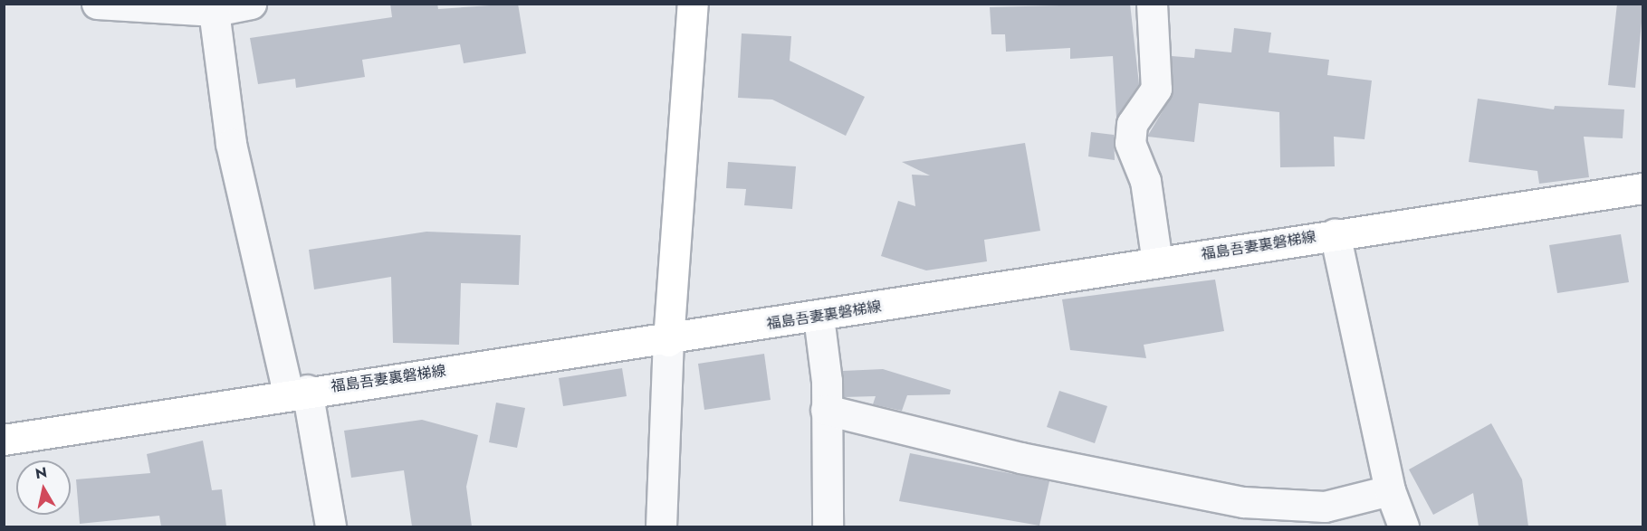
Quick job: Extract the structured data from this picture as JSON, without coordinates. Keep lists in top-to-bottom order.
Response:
{
  "streets": {
    "main road": ["福島吾妻裏磐梯線"]
  },
  "north": "top"
}
